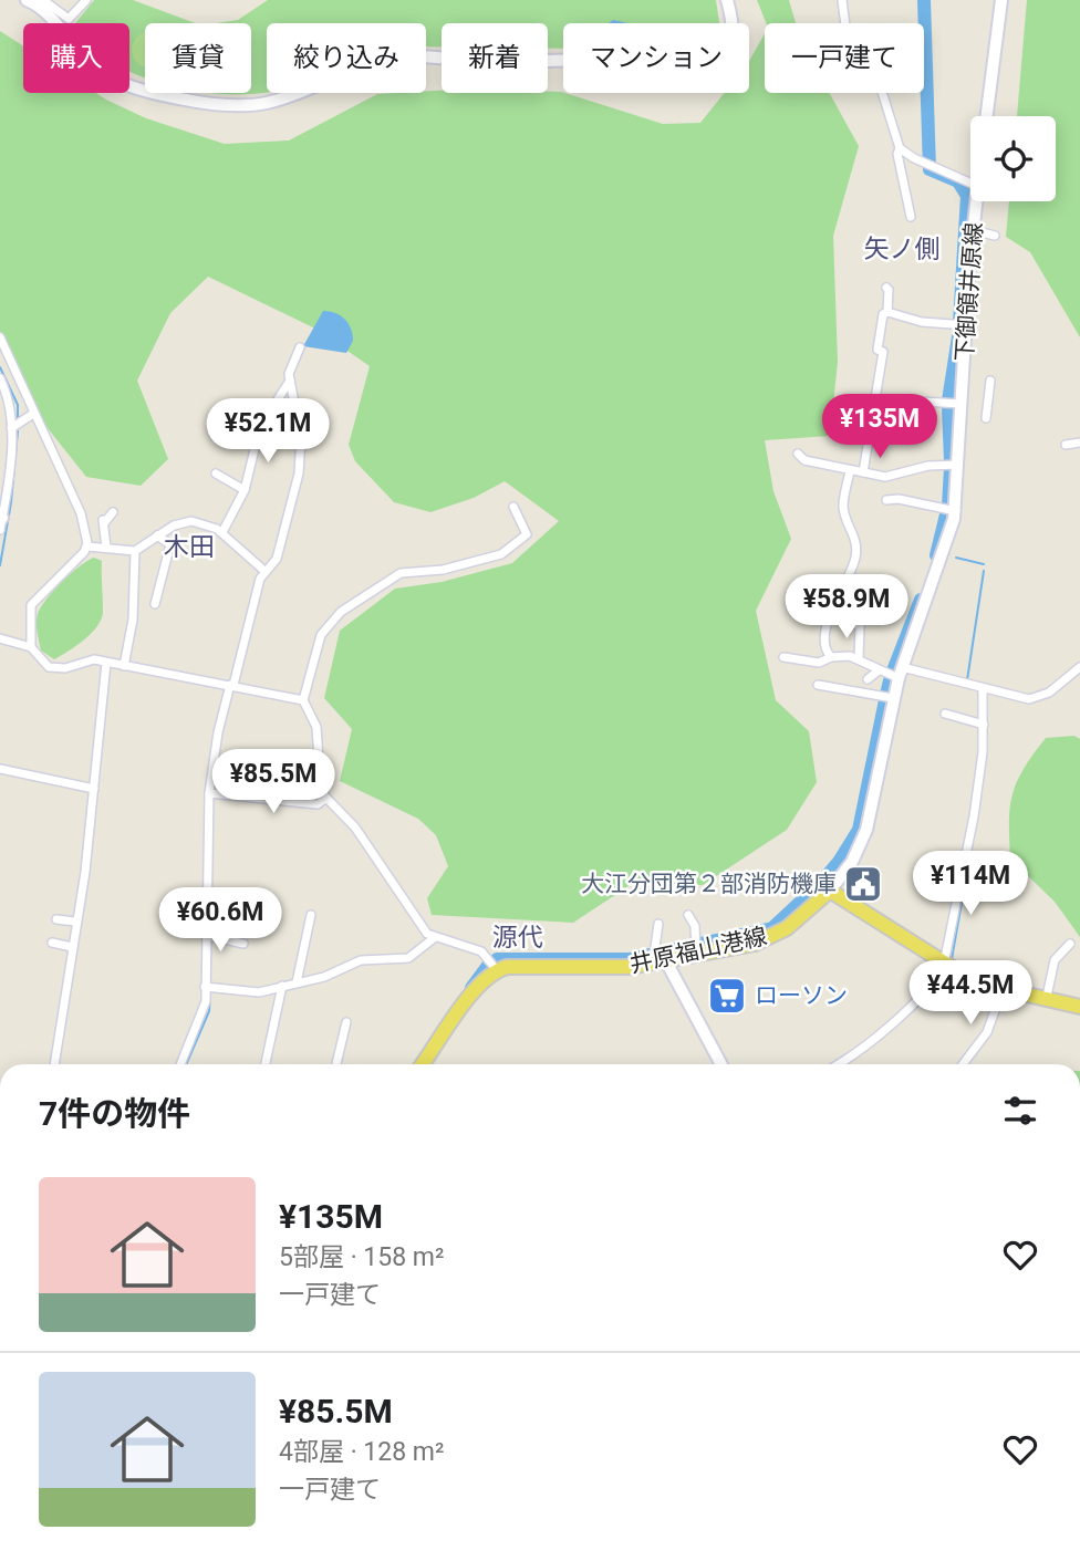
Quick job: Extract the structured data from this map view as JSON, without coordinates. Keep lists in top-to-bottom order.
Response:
{
  "streets": {
    "main road": ["下御領井原線", "井原福山港線"]
  },
  "crossings": [
    ["下御領井原線", "井原福山港線"]
  ],
  "districts": ["矢ノ側", "木田", "源代"],
  "places": {
    "public building": ["大江分団第２部消防機庫"],
    "supermarket": ["ローソン"]
  },
  "page": {
    "chip": [
      "購入",
      "賃貸",
      "絞り込み",
      "新着",
      "マンション",
      "一戸建て"
    ],
    "price": [
      "¥135M",
      "¥52.1M",
      "¥58.9M",
      "¥85.5M",
      "¥114M",
      "¥60.6M",
      "¥44.5M"
    ],
    "heading": "7件の物件",
    "list": [
      {
        "name": "¥135M",
        "note": "5部屋 · 158 m² · 一戸建て"
      },
      {
        "name": "¥85.5M",
        "note": "4部屋 · 128 m² · 一戸建て"
      }
    ]
  }
}
